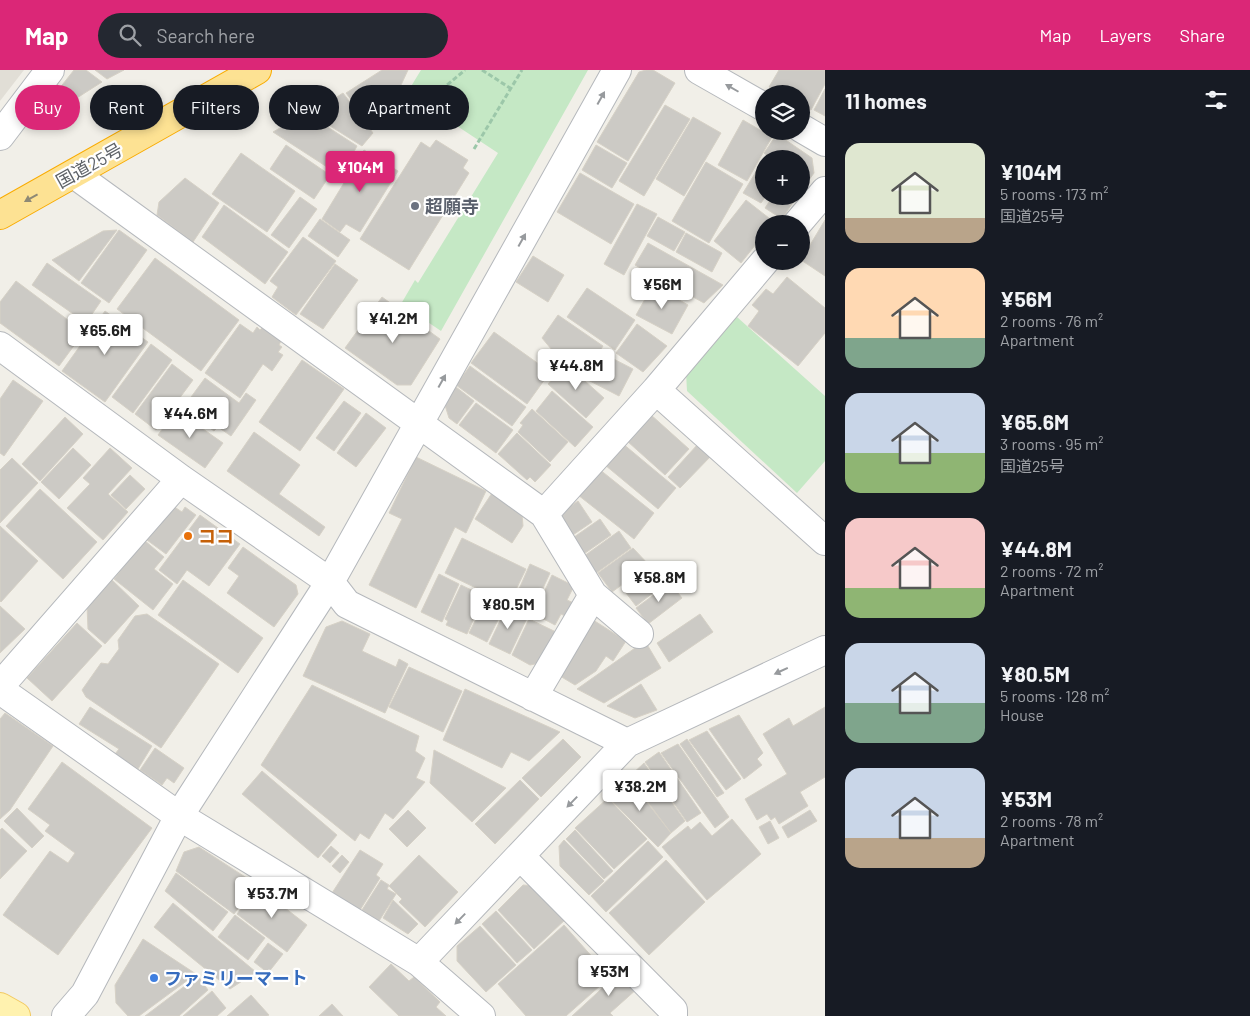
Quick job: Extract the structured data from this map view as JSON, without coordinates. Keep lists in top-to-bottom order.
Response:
{
  "streets": {
    "highway": ["国道25号"]
  },
  "places": ["超願寺", "ココ", "ファミリーマート"],
  "page": {
    "header": "Map",
    "search": "Search here",
    "nav": ["Map", "Layers", "Share"],
    "heading": "11 homes",
    "map_buttons": ["+", "−"],
    "chip": [
      "Buy",
      "Rent",
      "Filters",
      "New",
      "Apartment"
    ],
    "list": [
      {
        "name": "¥104M",
        "note": "5 rooms · 173 m² · 国道25号"
      },
      {
        "name": "¥56M",
        "note": "2 rooms · 76 m² · Apartment"
      },
      {
        "name": "¥65.6M",
        "note": "3 rooms · 95 m² · 国道25号"
      },
      {
        "name": "¥44.8M",
        "note": "2 rooms · 72 m² · Apartment"
      },
      {
        "name": "¥80.5M",
        "note": "5 rooms · 128 m² · House"
      },
      {
        "name": "¥53M",
        "note": "2 rooms · 78 m² · Apartment"
      }
    ],
    "price": [
      "¥104M",
      "¥56M",
      "¥41.2M",
      "¥65.6M",
      "¥44.8M",
      "¥44.6M",
      "¥58.8M",
      "¥80.5M",
      "¥38.2M",
      "¥53.7M",
      "¥53M"
    ]
  }
}
